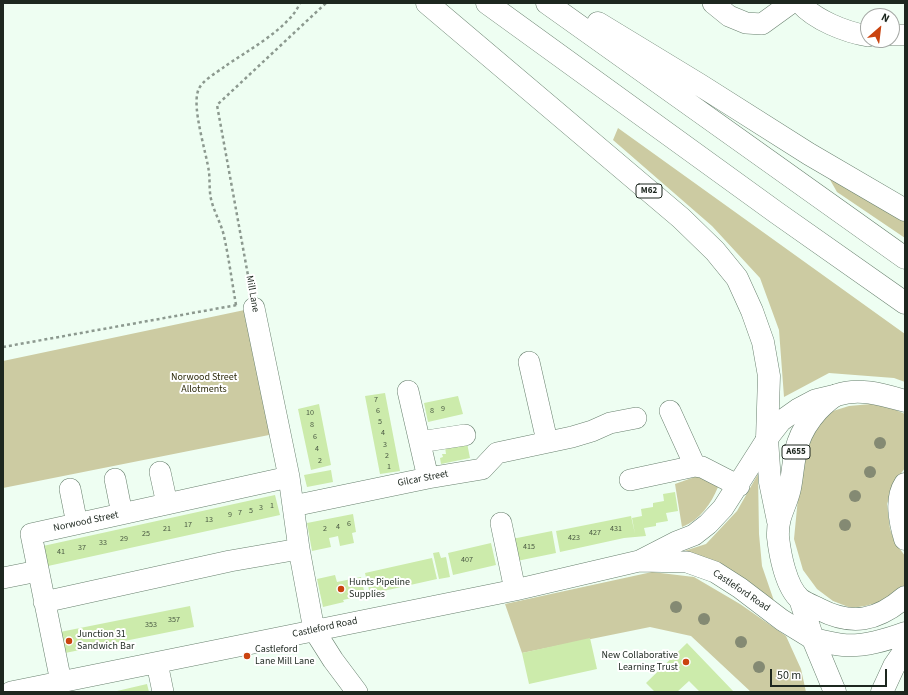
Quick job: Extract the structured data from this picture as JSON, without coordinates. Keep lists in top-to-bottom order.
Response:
{
  "streets": {
    "main road": ["M62", "A655"],
    "street": [
      "Mill Lane",
      "Gilcar Street",
      "Norwood Street",
      "Castleford Road"
    ]
  },
  "crossings": [
    ["M62", "A655"],
    ["M62", "Castleford Road"],
    ["Mill Lane", "Gilcar Street"],
    ["Mill Lane", "Norwood Street"],
    ["Mill Lane", "Castleford Road"],
    ["A655", "Castleford Road"],
    ["Norwood Street", "Castleford Road"]
  ],
  "parks": ["Norwood Street Allotments"],
  "places": [
    "Hunts Pipeline Supplies",
    "Junction 31 Sandwich Bar",
    "Castleford Lane Mill Lane",
    "New Collaborative Learning Trust"
  ],
  "house_numbers": [
    "7",
    "9",
    "6",
    "8",
    "10",
    "5",
    "8",
    "4",
    "6",
    "3",
    "4",
    "2",
    "2",
    "1",
    "1",
    "3",
    "5",
    "7",
    "9",
    "13",
    "6",
    "17",
    "4",
    "21",
    "2",
    "431",
    "427",
    "25",
    "423",
    "29",
    "33",
    "415",
    "37",
    "41",
    "407",
    "357",
    "353"
  ],
  "scale_bar": "50 m",
  "north": "top right"
}
